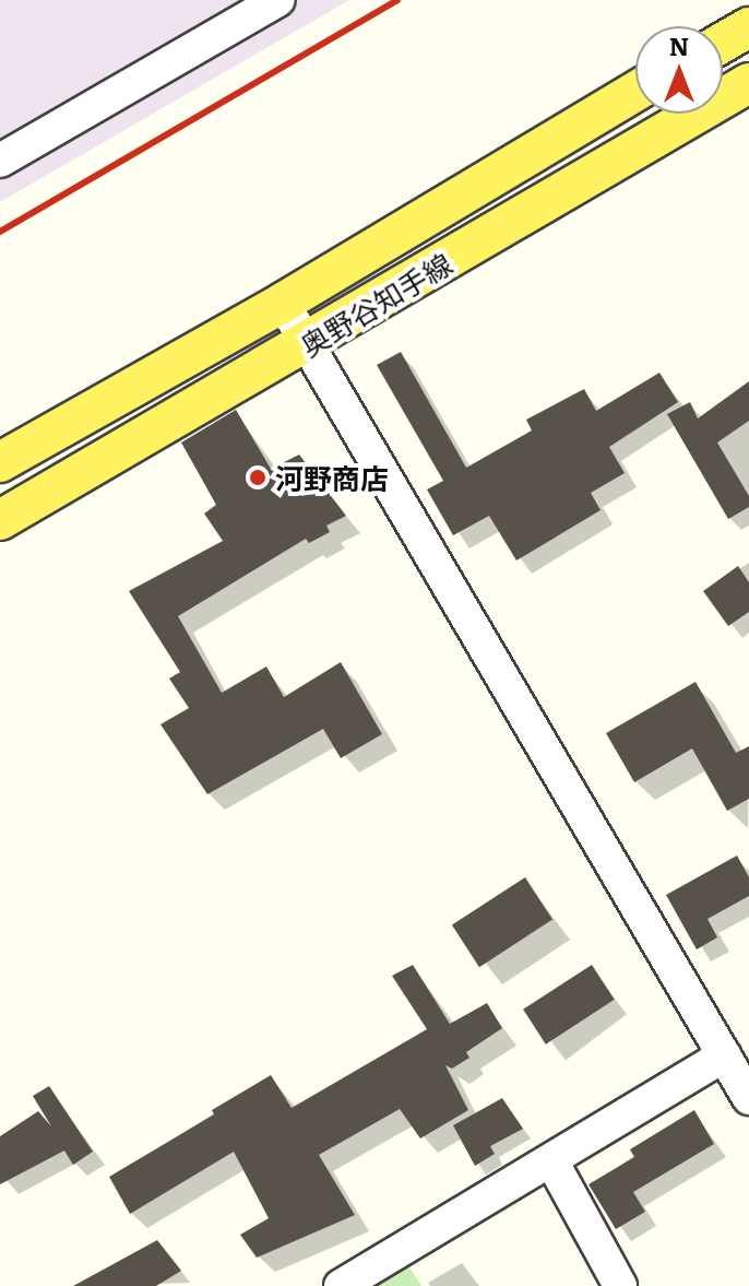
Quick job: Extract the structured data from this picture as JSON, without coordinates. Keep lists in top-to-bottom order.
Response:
{
  "streets": {
    "main road": ["奥野谷知手線"]
  },
  "places": ["河野商店"],
  "north": "top"
}
